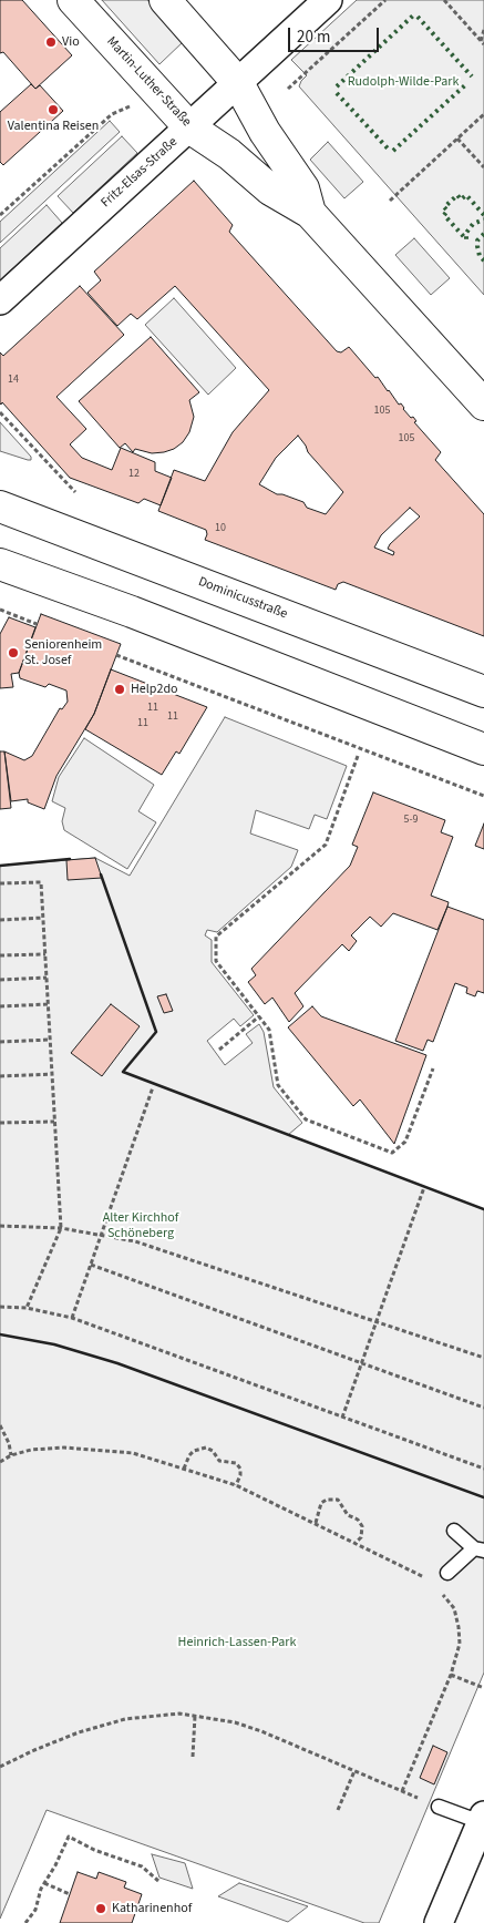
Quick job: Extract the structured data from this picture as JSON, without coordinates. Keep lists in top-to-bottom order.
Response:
{
  "streets": {
    "main road": ["Martin-Luther-Straße", "Dominicusstraße"],
    "street": ["Fritz-Elsas-Straße"]
  },
  "crossings": [
    ["Martin-Luther-Straße", "Fritz-Elsas-Straße"]
  ],
  "parks": ["Rudolph-Wilde-Park", "Alter Kirchhof Schöneberg", "Heinrich-Lassen-Park"],
  "places": [
    "Vio",
    "Valentina Reisen",
    "Seniorenheim St. Josef",
    "Help2do",
    "Katharinenhof"
  ],
  "house_numbers": [
    "14",
    "105",
    "105",
    "12",
    "10",
    "11",
    "11",
    "11",
    "5-9"
  ],
  "scale_bar": "20 m"
}
